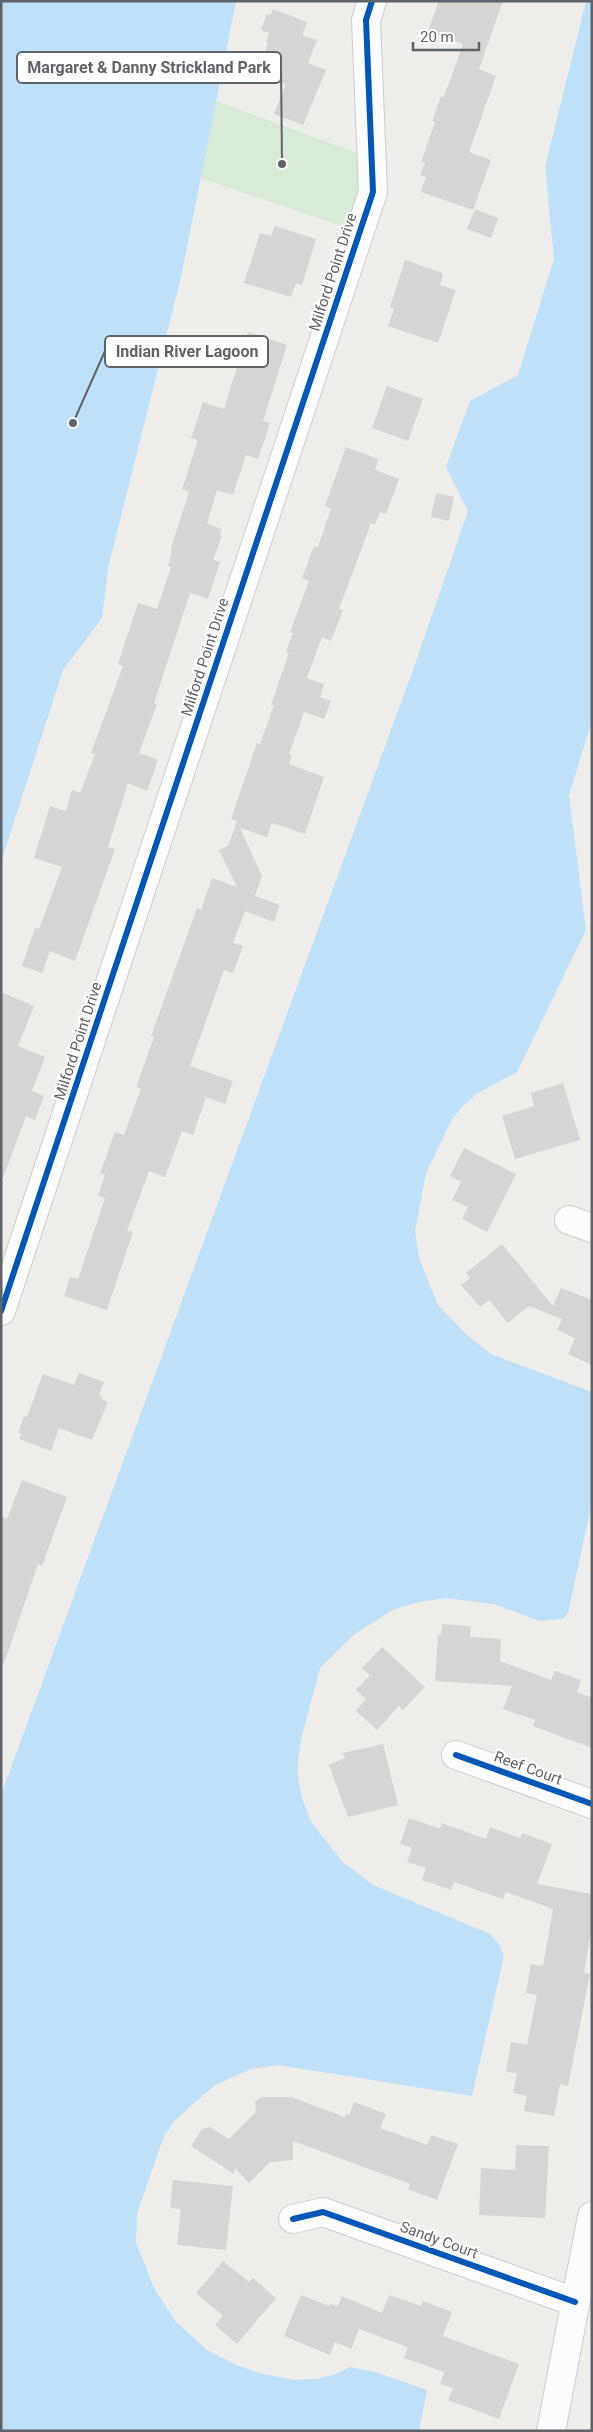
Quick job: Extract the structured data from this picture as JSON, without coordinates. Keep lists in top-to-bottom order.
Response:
{
  "streets": {
    "street": ["Milford Point Drive", "Reef Court", "Sandy Court"]
  },
  "places": ["Margaret & Danny Strickland Park", "Indian River Lagoon"],
  "scale_bar": "20 m"
}
